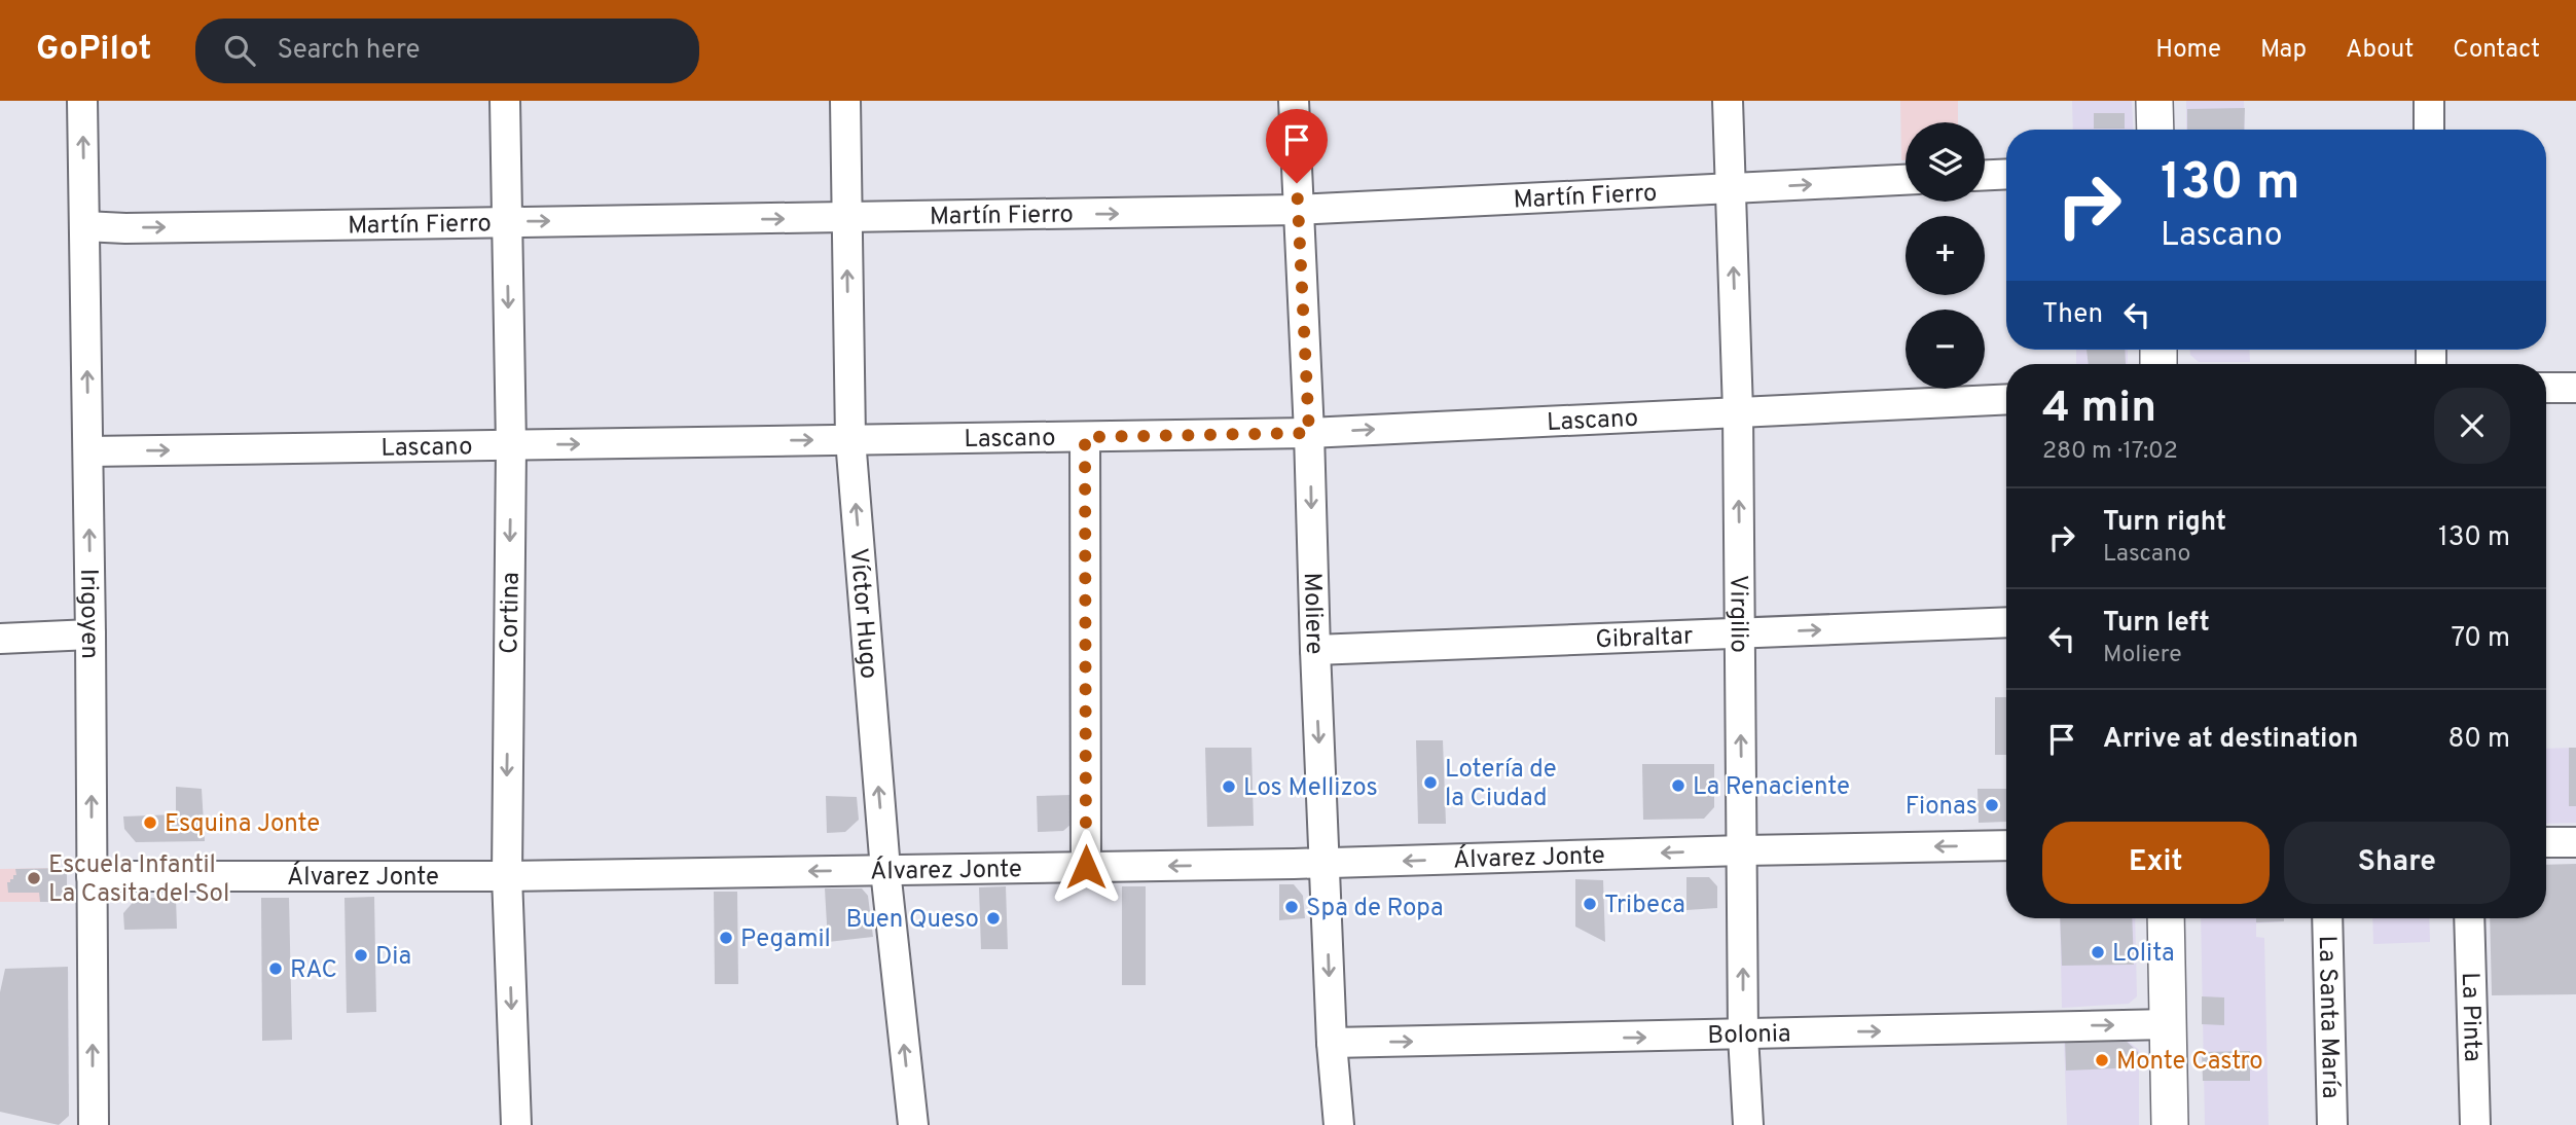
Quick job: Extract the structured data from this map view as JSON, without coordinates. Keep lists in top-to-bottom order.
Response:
{
  "streets": {
    "street": [
      "Martín Fierro",
      "Lascano",
      "Irigoyen",
      "Cortina",
      "Moliere",
      "Virgilio",
      "Víctor Hugo",
      "Gibraltar",
      "Álvarez Jonte",
      "La Santa María",
      "La Pinta",
      "Bolonia"
    ]
  },
  "crossings": [
    ["Martín Fierro", "Irigoyen"],
    ["Martín Fierro", "Cortina"],
    ["Martín Fierro", "Moliere"],
    ["Martín Fierro", "Virgilio"],
    ["Martín Fierro", "Víctor Hugo"],
    ["Lascano", "Irigoyen"],
    ["Lascano", "Cortina"],
    ["Lascano", "Moliere"],
    ["Lascano", "Virgilio"],
    ["Lascano", "Víctor Hugo"],
    ["Irigoyen", "Álvarez Jonte"],
    ["Cortina", "Álvarez Jonte"],
    ["Moliere", "Gibraltar"],
    ["Moliere", "Álvarez Jonte"],
    ["Moliere", "Bolonia"],
    ["Virgilio", "Gibraltar"],
    ["Virgilio", "Álvarez Jonte"],
    ["Virgilio", "Bolonia"],
    ["Víctor Hugo", "Álvarez Jonte"]
  ],
  "one_way": [
    "Martín Fierro",
    "Lascano",
    "Irigoyen",
    "Cortina",
    "Virgilio",
    "Gibraltar",
    "Álvarez Jonte",
    "Bolonia"
  ],
  "places": [
    "Lotería de la Ciudad",
    "La Renaciente",
    "Los Mellizos",
    "Fionas",
    "Esquina Jonte",
    "Escuela Infantil La Casita del Sol",
    "Tribeca",
    "Spa de Ropa",
    "Buen Queso",
    "Pegamil",
    "Lolita",
    "Dia",
    "RAC",
    "Monte Castro"
  ],
  "page": {
    "header": "GoPilot",
    "search": "Search here",
    "nav": [
      "Home",
      "Map",
      "About",
      "Contact"
    ],
    "map_buttons": ["+", "−"],
    "turn": ["130 m", "Lascano"],
    "then": "Then",
    "heading": ["4 min", "280 m · 17:02"],
    "list": [
      {
        "name": "Turn right",
        "note": "Lascano",
        "value": "130 m"
      },
      {
        "name": "Turn left",
        "note": "Moliere",
        "value": "70 m"
      },
      {
        "name": "Arrive at destination",
        "value": "80 m"
      }
    ],
    "buttons": ["Exit", "Share"]
  }
}
